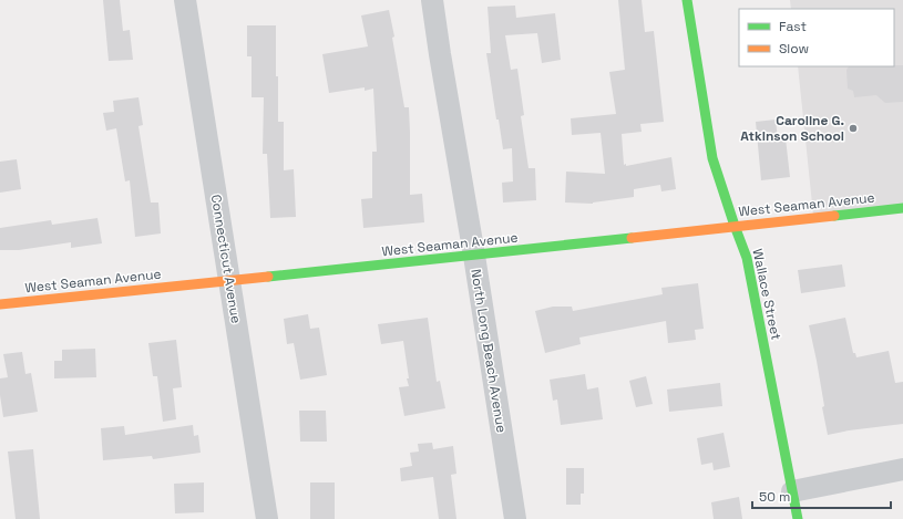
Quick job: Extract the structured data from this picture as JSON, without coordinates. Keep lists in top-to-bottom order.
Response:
{
  "streets": {
    "main road": ["West Seaman Avenue", "Wallace Street"],
    "street": ["Connecticut Avenue", "North Long Beach Avenue"]
  },
  "crossings": [
    ["West Seaman Avenue", "Connecticut Avenue"],
    ["West Seaman Avenue", "Wallace Street"],
    ["West Seaman Avenue", "North Long Beach Avenue"]
  ],
  "places": ["Caroline G. Atkinson School"],
  "legend": ["Fast", "Slow"],
  "scale_bar": "50 m"
}
